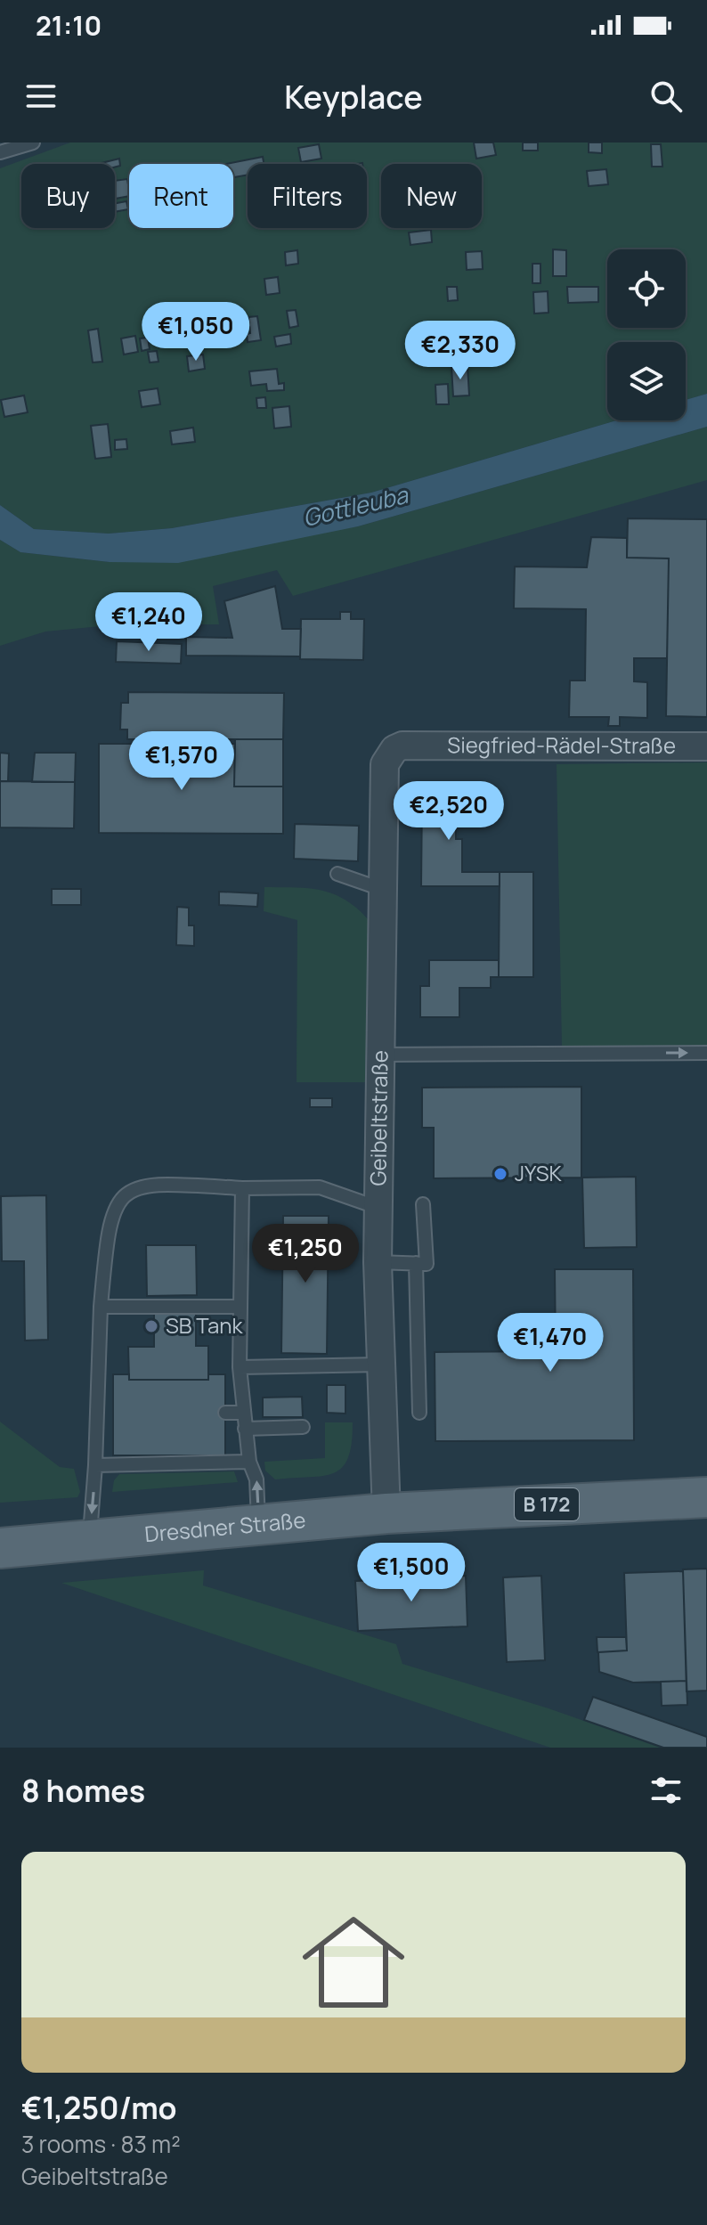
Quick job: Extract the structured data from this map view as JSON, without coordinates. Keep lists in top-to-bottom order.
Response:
{
  "streets": {
    "main road": ["B 172", "Dresdner Straße"],
    "street": ["Siegfried-Rädel-Straße", "Geibeltstraße"]
  },
  "crossings": [
    ["Siegfried-Rädel-Straße", "Geibeltstraße"],
    ["Geibeltstraße", "Dresdner Straße"]
  ],
  "water": ["Gottleuba"],
  "places": ["JYSK", "SB Tank"],
  "page": {
    "status": "21:10",
    "header": "Keyplace",
    "chip": [
      "Buy",
      "Rent",
      "Filters",
      "New"
    ],
    "price": [
      "€1,050",
      "€2,330",
      "€1,240",
      "€1,570",
      "€2,520",
      "€1,250",
      "€1,470",
      "€1,500"
    ],
    "heading": "8 homes",
    "list": [
      {
        "name": "€1,250/mo",
        "note": "3 rooms · 83 m² · Geibeltstraße"
      }
    ]
  }
}
